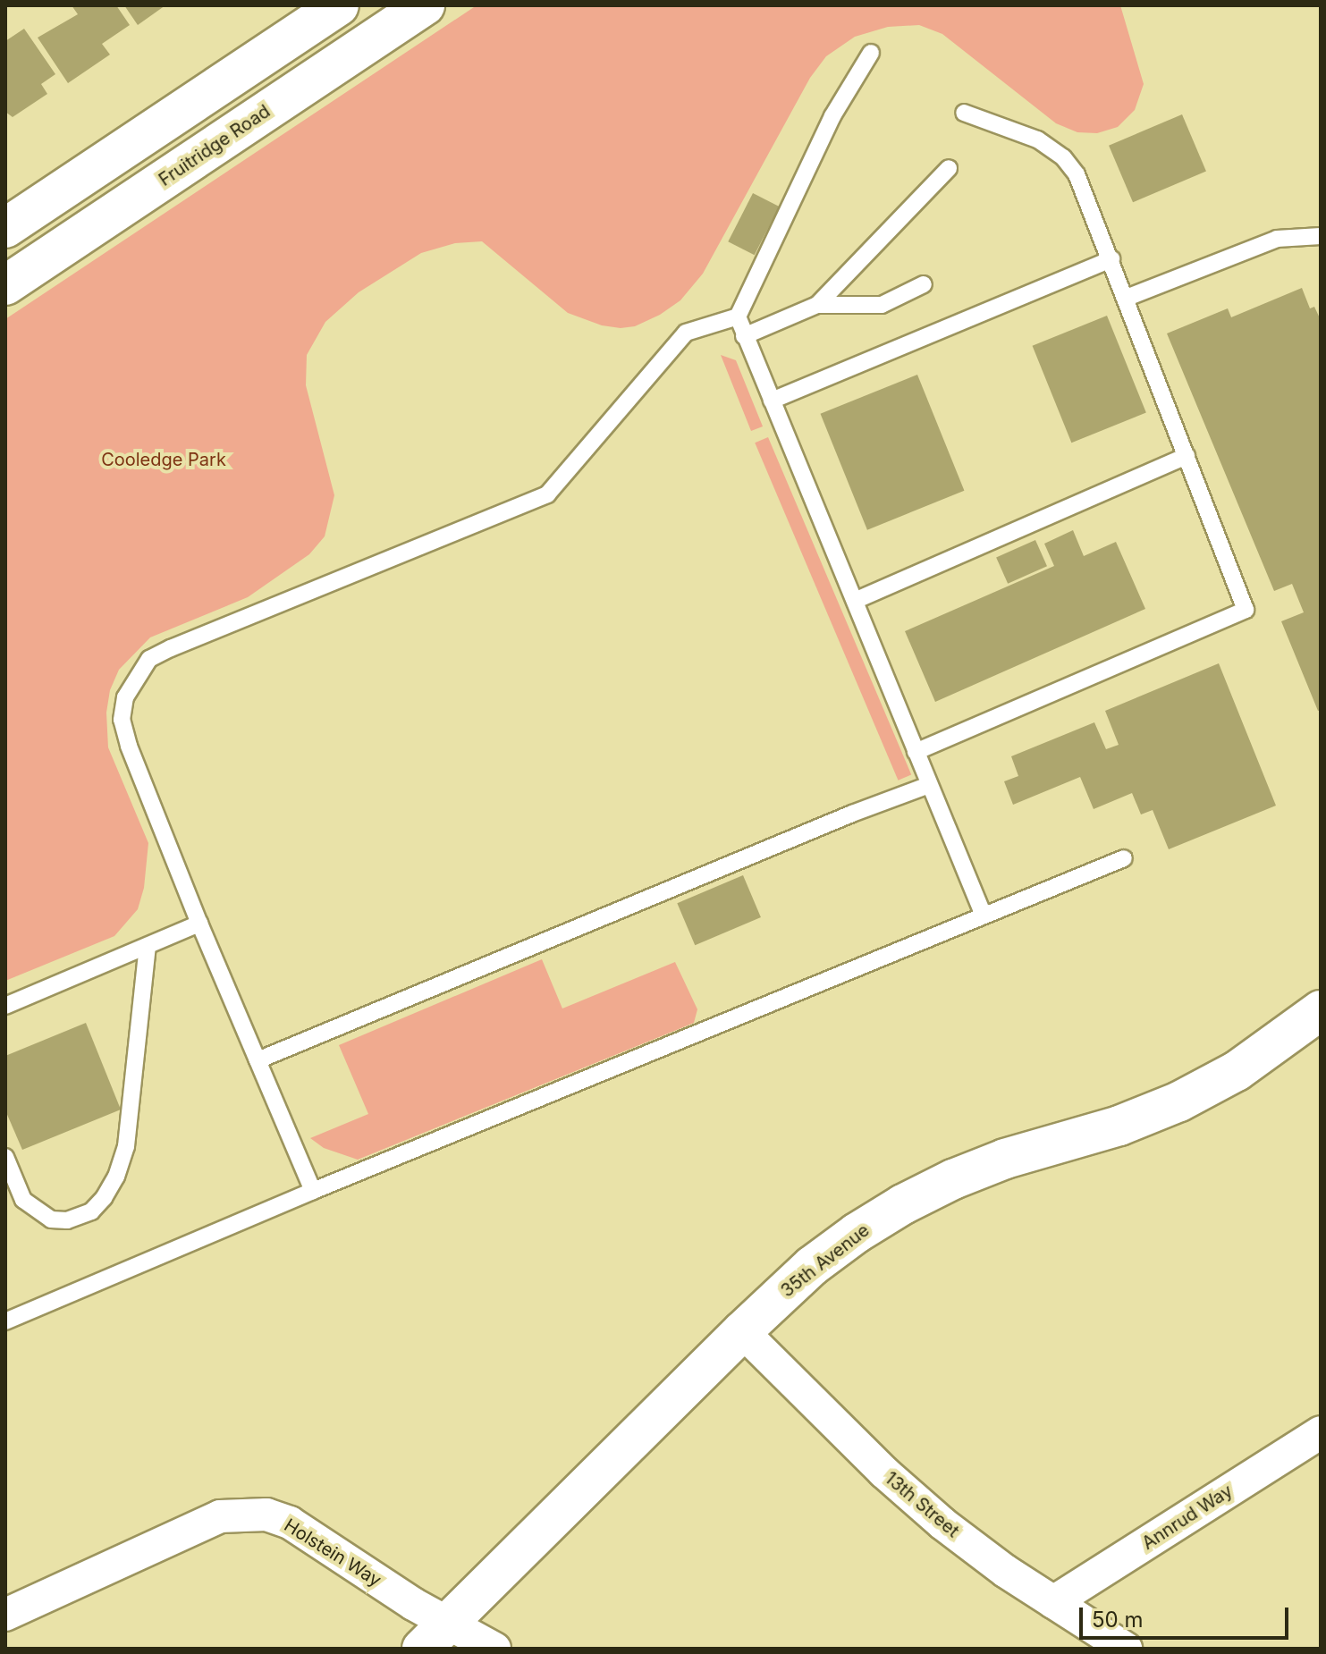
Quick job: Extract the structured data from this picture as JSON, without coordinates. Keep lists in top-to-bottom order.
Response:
{
  "streets": {
    "street": [
      "Fruitridge Road",
      "35th Avenue",
      "13th Street",
      "Annrud Way",
      "Holstein Way"
    ]
  },
  "crossings": [
    ["35th Avenue", "13th Street"],
    ["35th Avenue", "Holstein Way"],
    ["13th Street", "Annrud Way"]
  ],
  "parks": ["Cooledge Park"],
  "scale_bar": "50 m"
}
